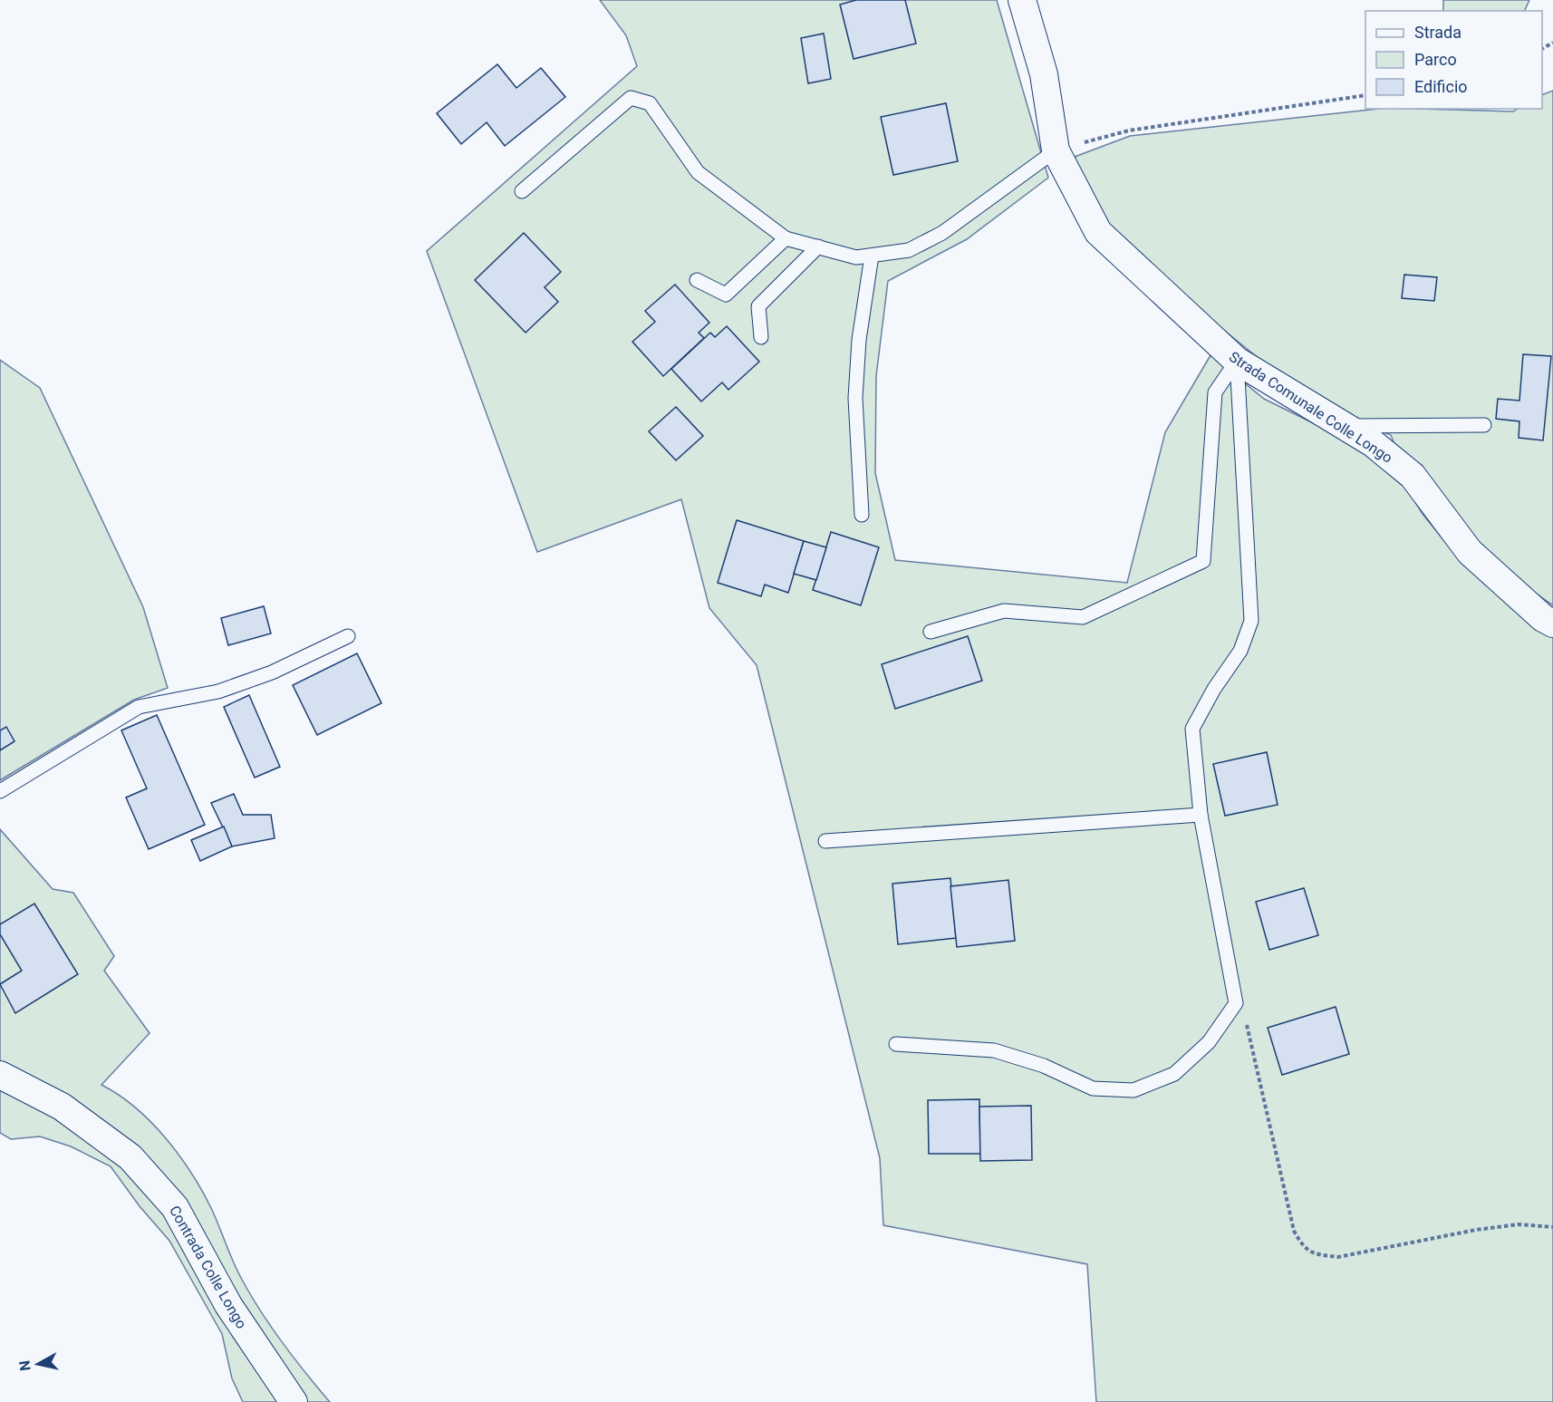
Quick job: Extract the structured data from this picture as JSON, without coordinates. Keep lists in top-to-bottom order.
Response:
{
  "streets": {
    "street": ["Strada Comunale Colle Longo", "Contrada Colle Longo"]
  },
  "legend": ["Strada", "Parco", "Edificio"],
  "north": "left"
}
